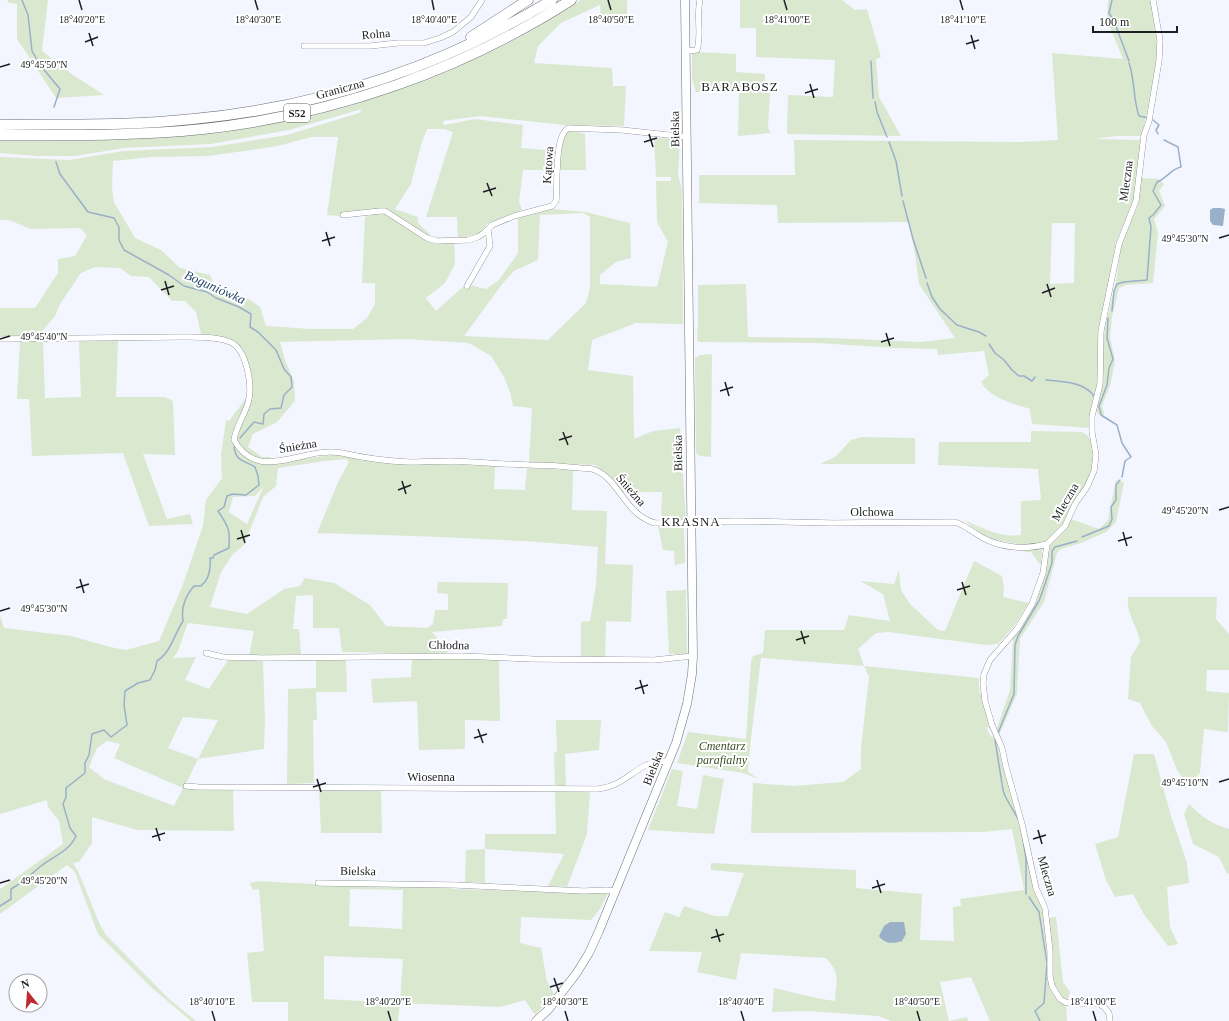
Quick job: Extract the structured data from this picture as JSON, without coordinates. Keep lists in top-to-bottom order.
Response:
{
  "streets": {
    "highway": ["Graniczna", "S52"],
    "street": [
      "Rolna",
      "Bielska",
      "Kątowa",
      "Mleczna",
      "Śnieżna",
      "Olchowa",
      "Chłodna",
      "Wiosenna"
    ]
  },
  "crossings": [
    ["Bielska", "Kątowa"],
    ["Bielska", "Śnieżna"],
    ["Bielska", "Olchowa"],
    ["Bielska", "Chłodna"],
    ["Bielska", "Wiosenna"],
    ["Mleczna", "Olchowa"],
    ["Śnieżna", "Olchowa"]
  ],
  "districts": ["BARABOSZ", "KRASNA"],
  "water": ["Boguniówka"],
  "parks": ["Cmentarz parafialny"],
  "scale_bar": "100 m",
  "north": "top",
  "coordinates": [
    "18°40'20\"E",
    "18°40'30\"E",
    "18°40'50\"E",
    "18°40'40\"E",
    "18°41'00\"E",
    "18°41'10\"E",
    "49°45'50\"N",
    "49°45'30\"N",
    "49°45'40\"N",
    "49°45'20\"N",
    "49°45'10\"N",
    "18°40'10\"E"
  ]
}
